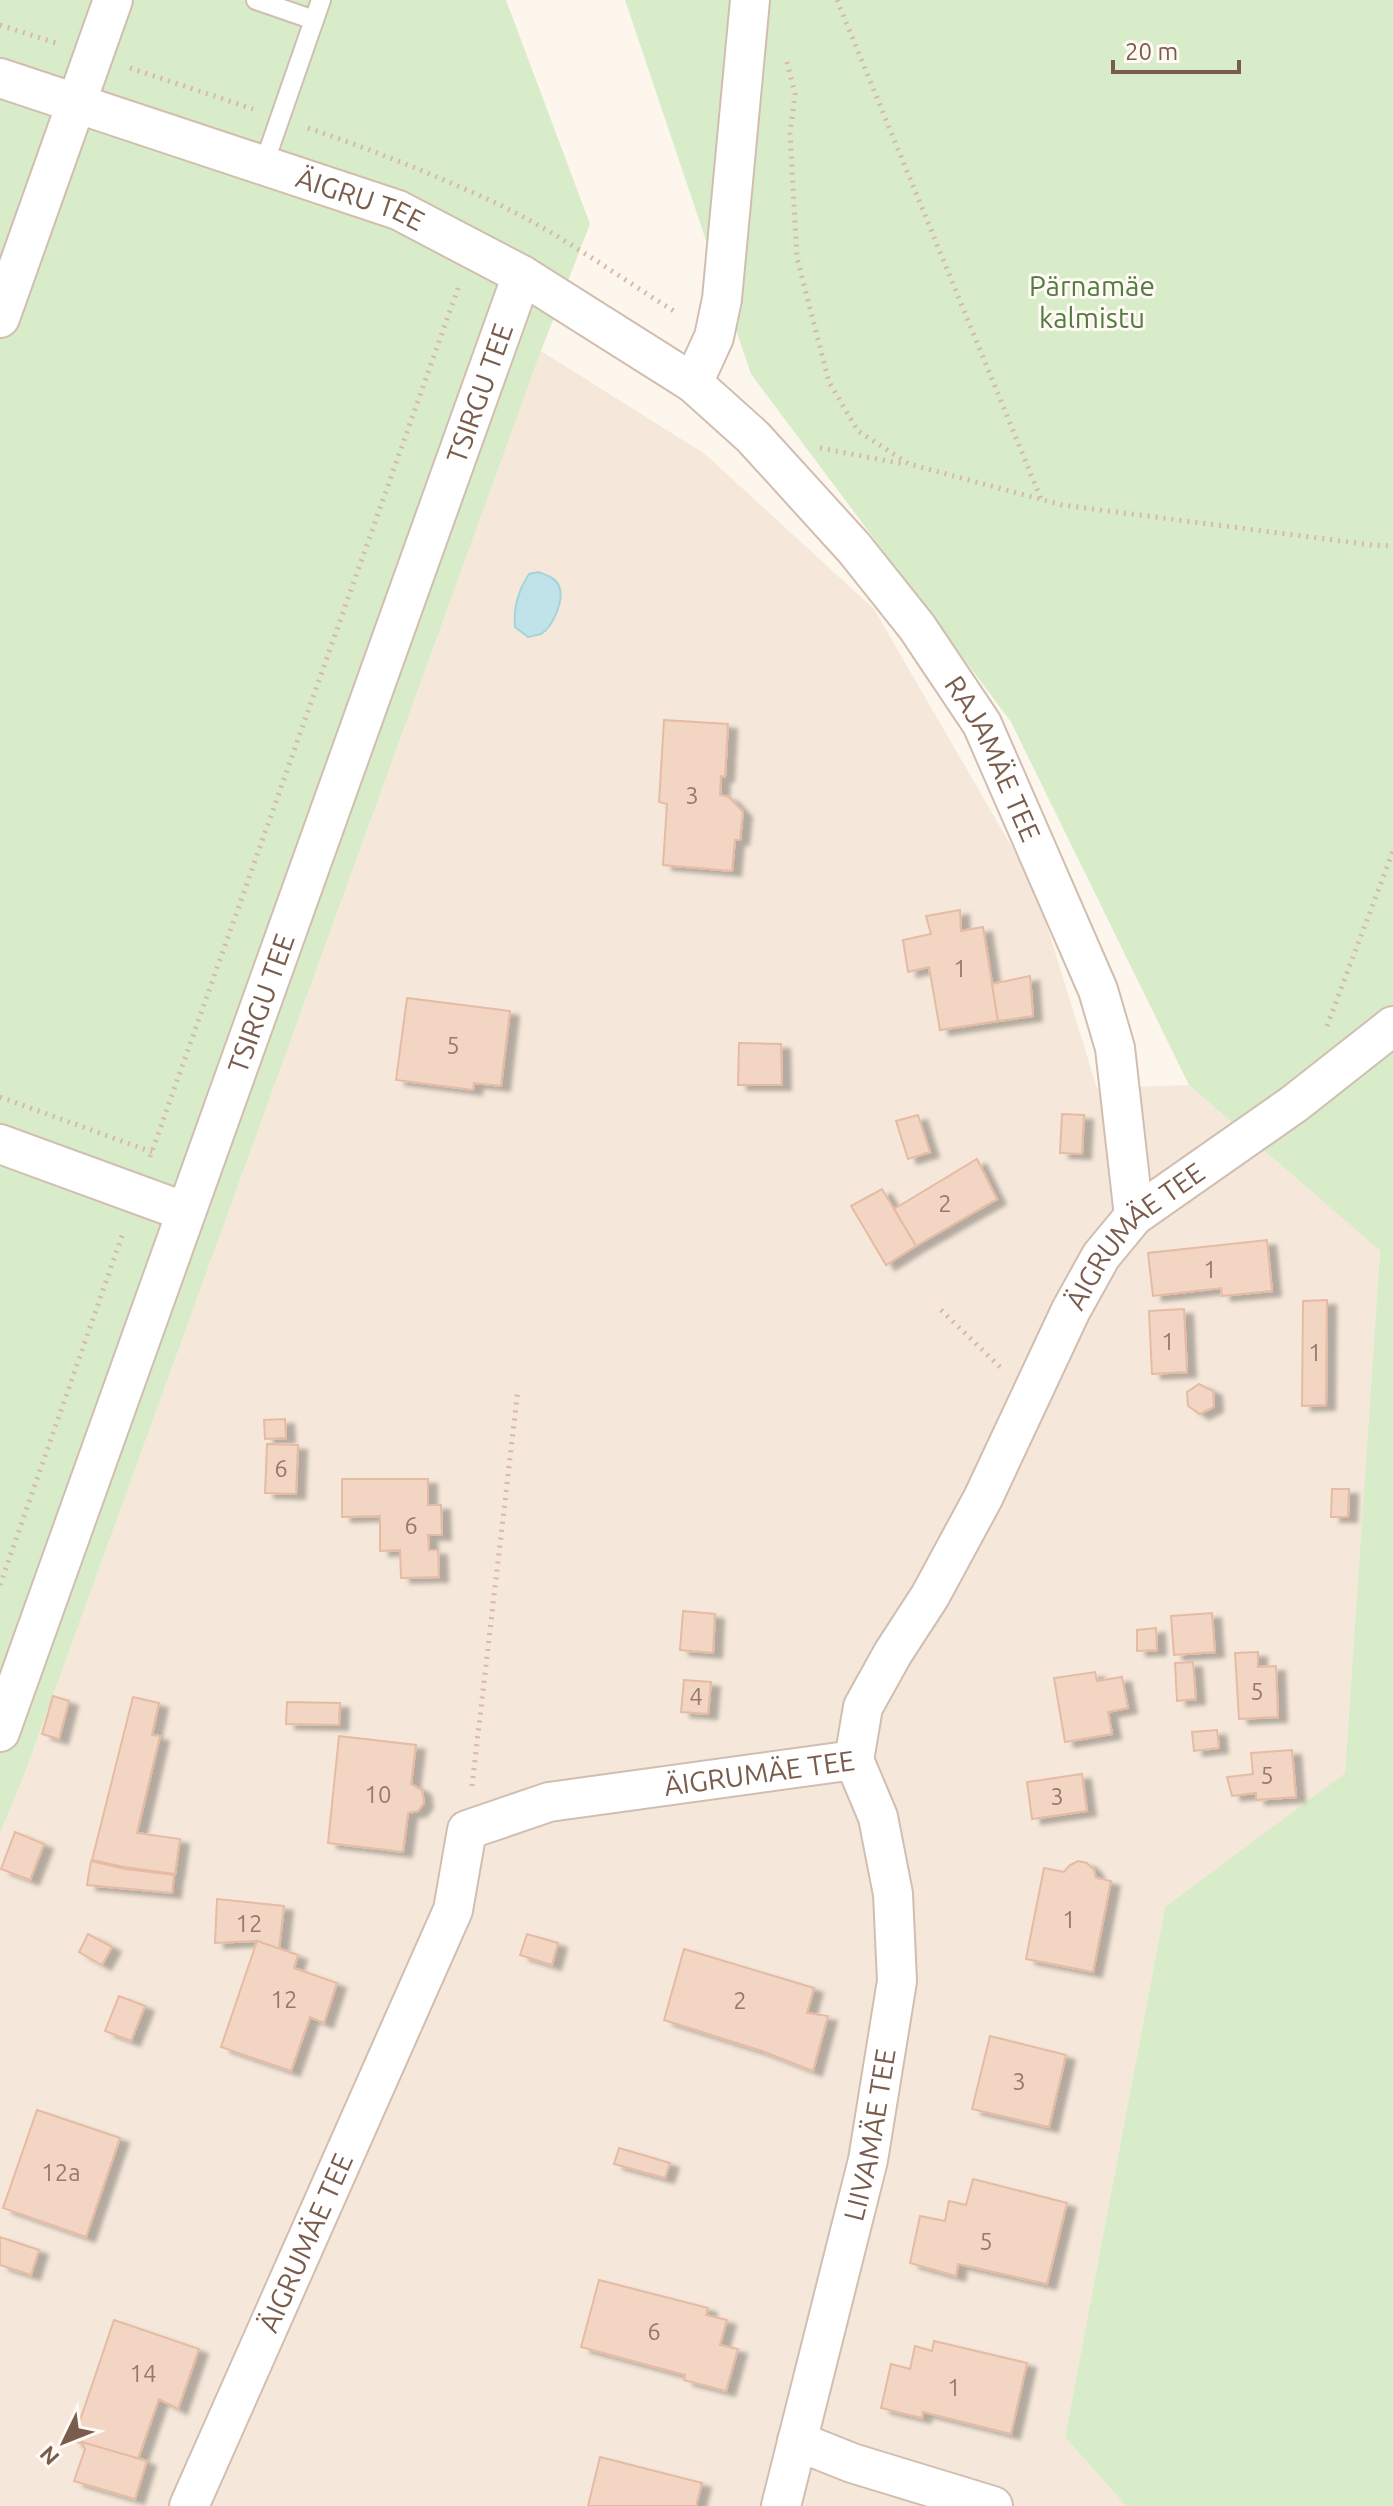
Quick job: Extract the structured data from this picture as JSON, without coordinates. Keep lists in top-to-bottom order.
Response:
{
  "streets": {
    "street": [
      "ÄIGRU TEE",
      "TSIRGU TEE",
      "RAJAMÄE TEE",
      "ÄIGRUMÄE TEE",
      "LIIVAMÄE TEE"
    ]
  },
  "crossings": [
    ["ÄIGRU TEE", "TSIRGU TEE"],
    ["ÄIGRU TEE", "RAJAMÄE TEE"],
    ["RAJAMÄE TEE", "ÄIGRUMÄE TEE"],
    ["ÄIGRUMÄE TEE", "LIIVAMÄE TEE"]
  ],
  "parks": ["Pärnamäe kalmistu"],
  "house_numbers": [
    "3",
    "1",
    "5",
    "2",
    "1",
    "1",
    "1",
    "6",
    "6",
    "5",
    "4",
    "5",
    "10",
    "3",
    "1",
    "12",
    "12",
    "2",
    "3",
    "12a",
    "5",
    "6",
    "14",
    "1"
  ],
  "scale_bar": "20 m",
  "north": "bottom left"
}
